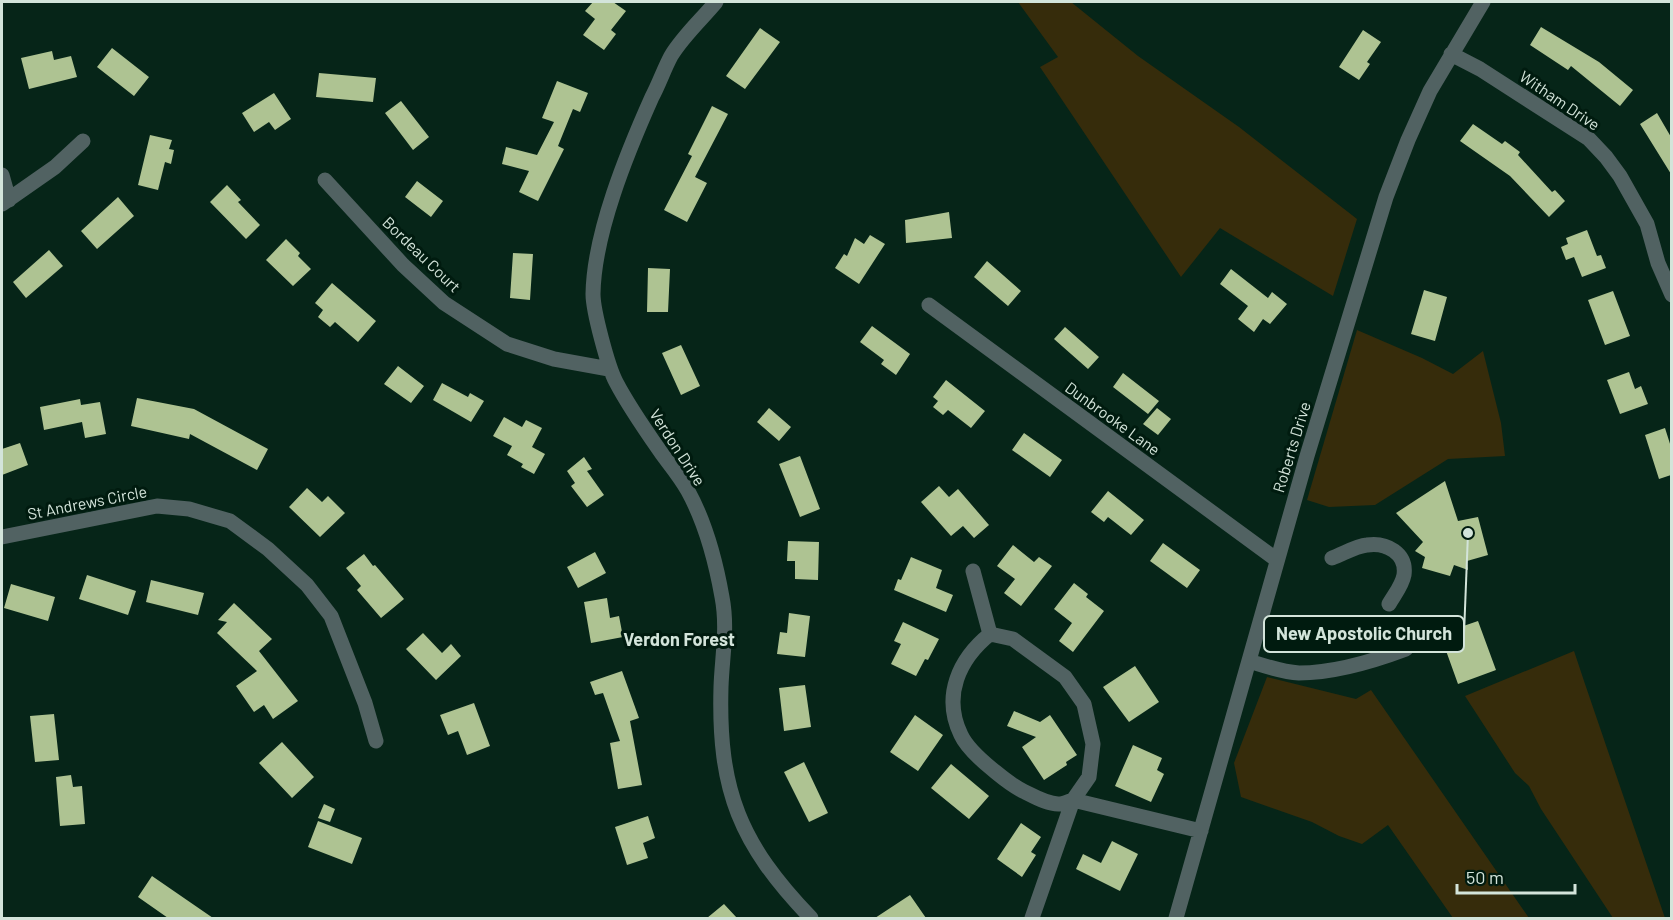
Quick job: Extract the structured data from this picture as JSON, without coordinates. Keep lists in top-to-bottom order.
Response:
{
  "streets": {
    "street": [
      "Witham Drive",
      "Bordeau Court",
      "Dunbrooke Lane",
      "Verdon Drive",
      "Roberts Drive",
      "St Andrews Circle"
    ]
  },
  "crossings": [
    ["Witham Drive", "Roberts Drive"],
    ["Bordeau Court", "Verdon Drive"],
    ["Dunbrooke Lane", "Roberts Drive"]
  ],
  "districts": ["Verdon Forest"],
  "places": ["New Apostolic Church"],
  "scale_bar": "50 m"
}
